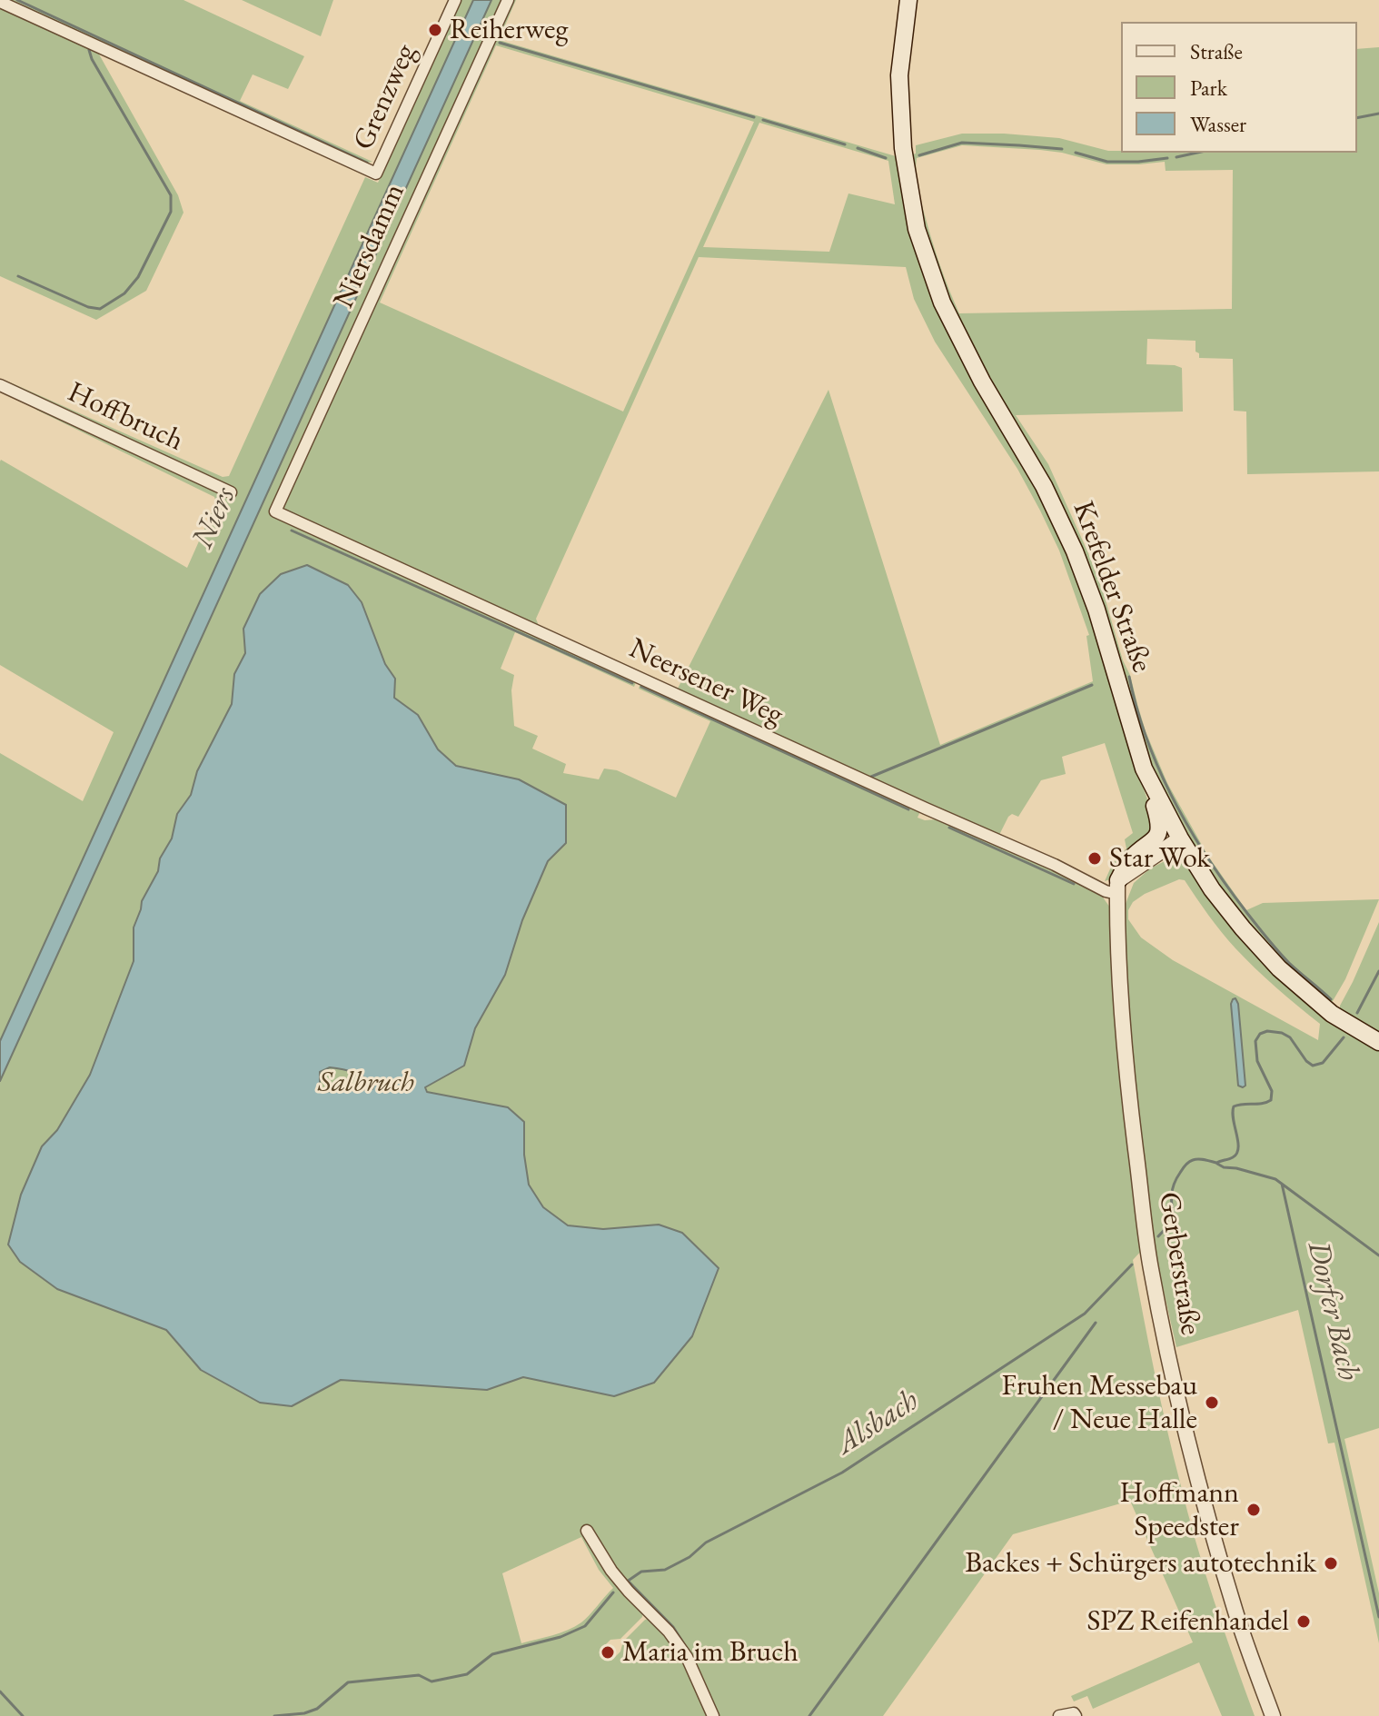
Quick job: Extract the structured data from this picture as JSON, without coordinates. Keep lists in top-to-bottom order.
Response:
{
  "streets": {
    "main road": ["Krefelder Straße"],
    "street": [
      "Grenzweg",
      "Niersdamm",
      "Hoffbruch",
      "Neersener Weg",
      "Gerberstraße"
    ]
  },
  "crossings": [
    ["Niersdamm", "Neersener Weg"],
    ["Neersener Weg", "Gerberstraße"]
  ],
  "water": ["Niers", "Dorfer Bach", "Alsbach"],
  "parks": ["Salbruch"],
  "places": [
    "Reiherweg",
    "Star Wok",
    "Fruhen Messebau / Neue Halle",
    "Hoffmann Speedster",
    "Backes + Schürgers autotechnik",
    "SPZ Reifenhandel",
    "Maria im Bruch"
  ],
  "legend": ["Straße", "Park", "Wasser"]
}
